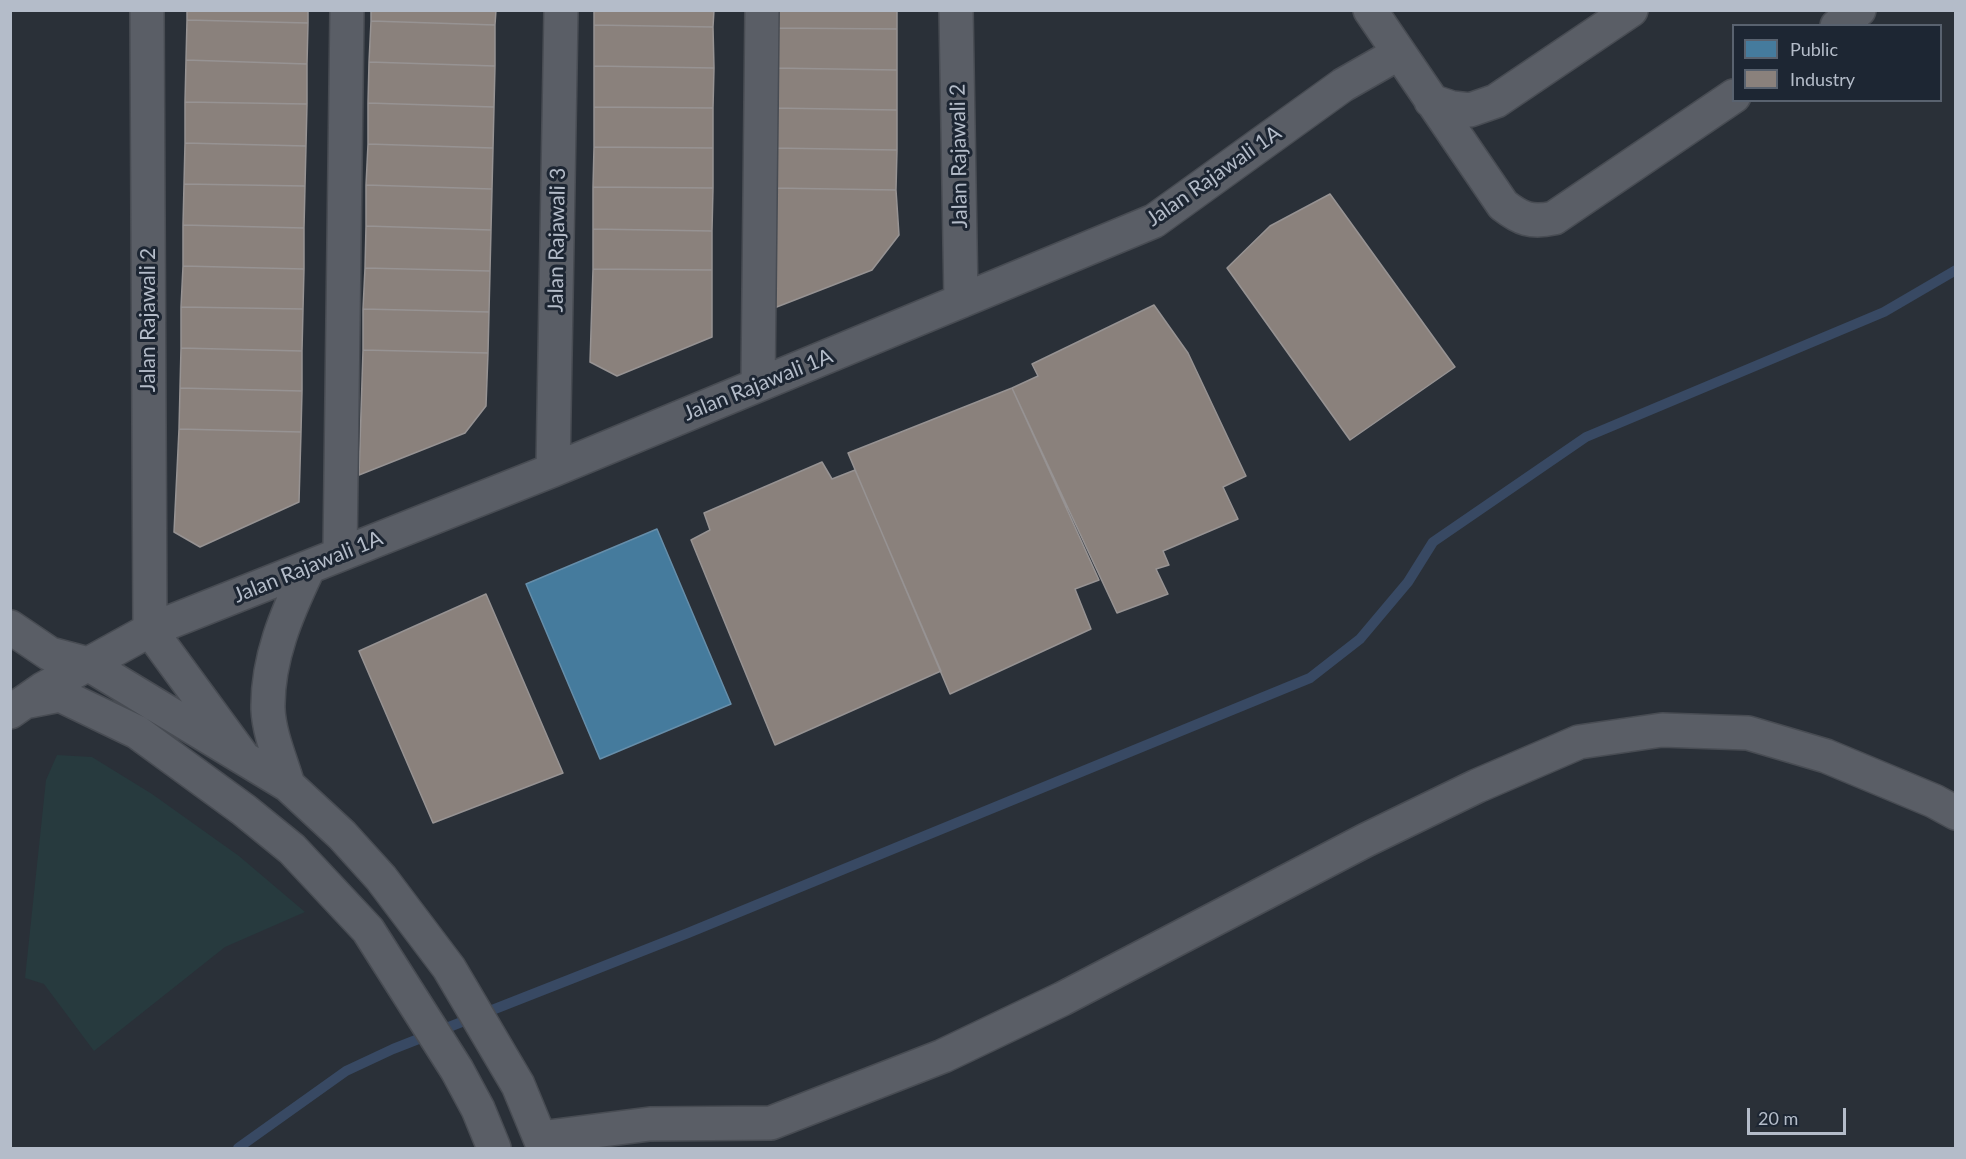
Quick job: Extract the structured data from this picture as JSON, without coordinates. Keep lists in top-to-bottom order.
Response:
{
  "streets": {
    "street": ["Jalan Rajawali 2", "Jalan Rajawali 1A", "Jalan Rajawali 3"]
  },
  "crossings": [
    ["Jalan Rajawali 2", "Jalan Rajawali 1A"],
    ["Jalan Rajawali 1A", "Jalan Rajawali 3"]
  ],
  "legend": ["Public", "Industry"],
  "scale_bar": "20 m"
}
